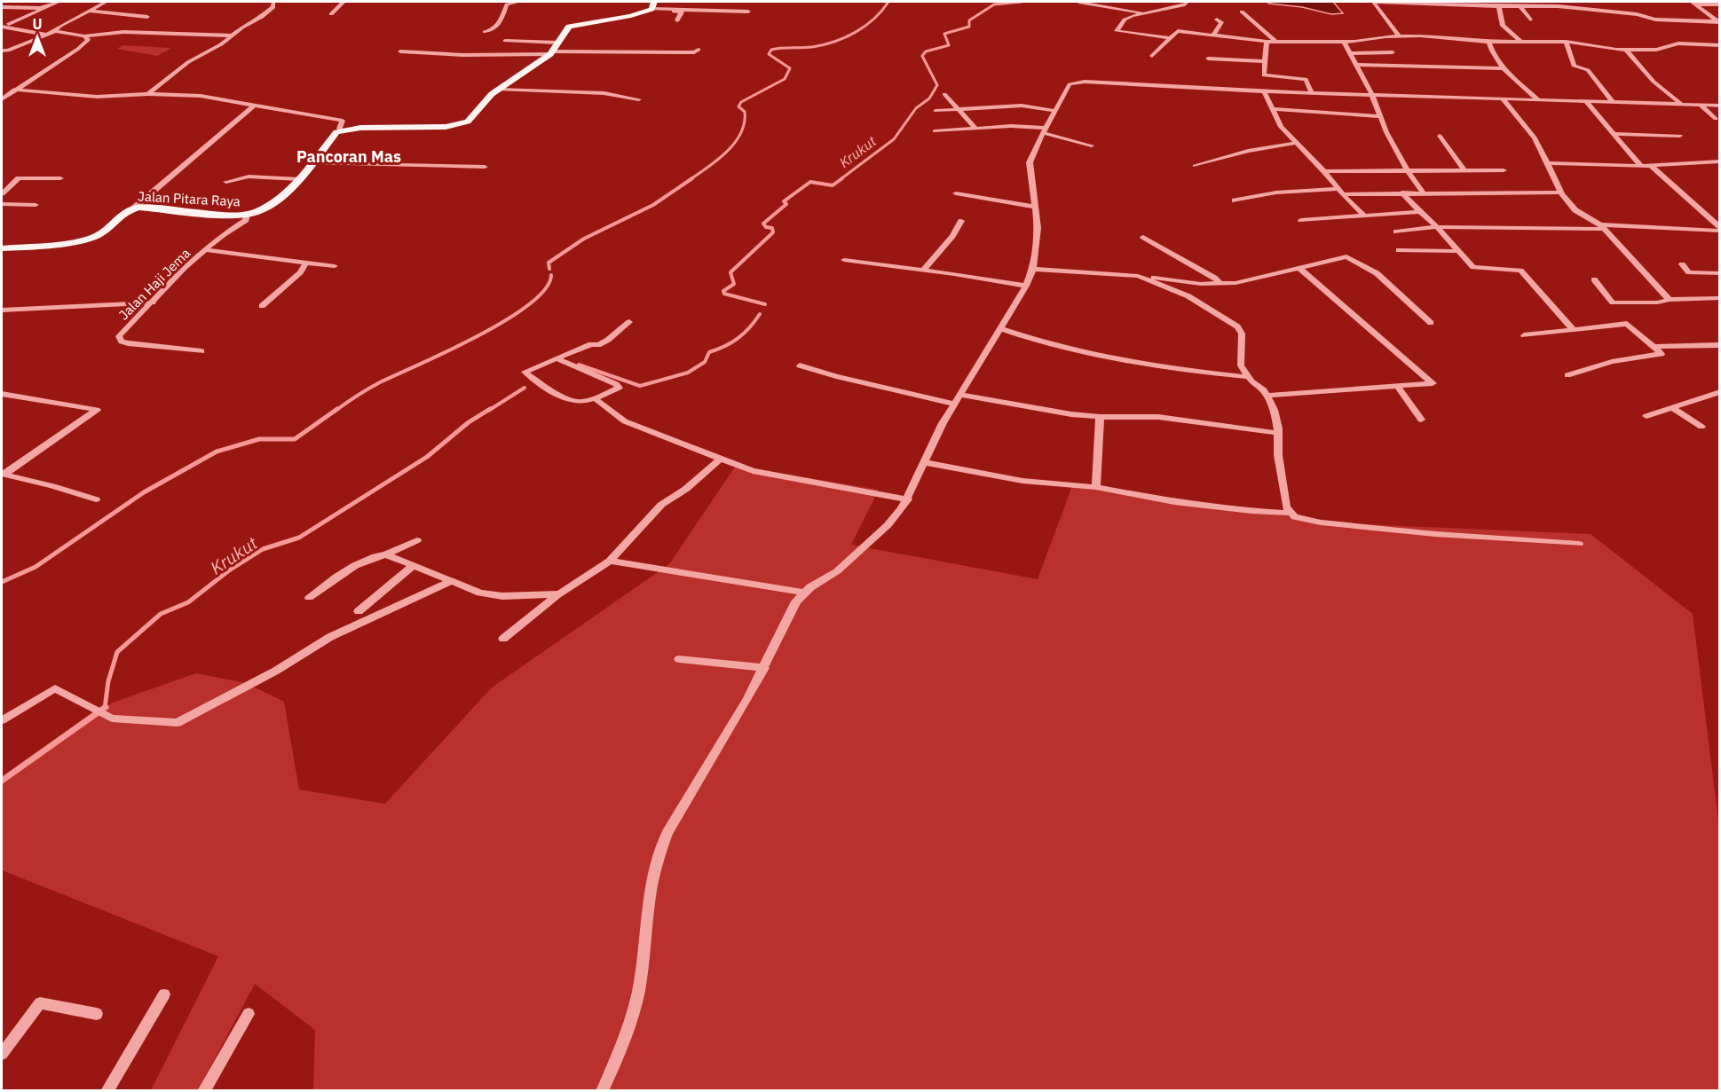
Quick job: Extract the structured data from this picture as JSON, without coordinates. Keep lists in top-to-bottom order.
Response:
{
  "streets": {
    "main road": ["Jalan Pitara Raya"],
    "street": ["Jalan Haji Jema"]
  },
  "crossings": [
    ["Jalan Pitara Raya", "Jalan Haji Jema"]
  ],
  "districts": ["Pancoran Mas"],
  "water": ["Krukut"],
  "north": "top"
}
